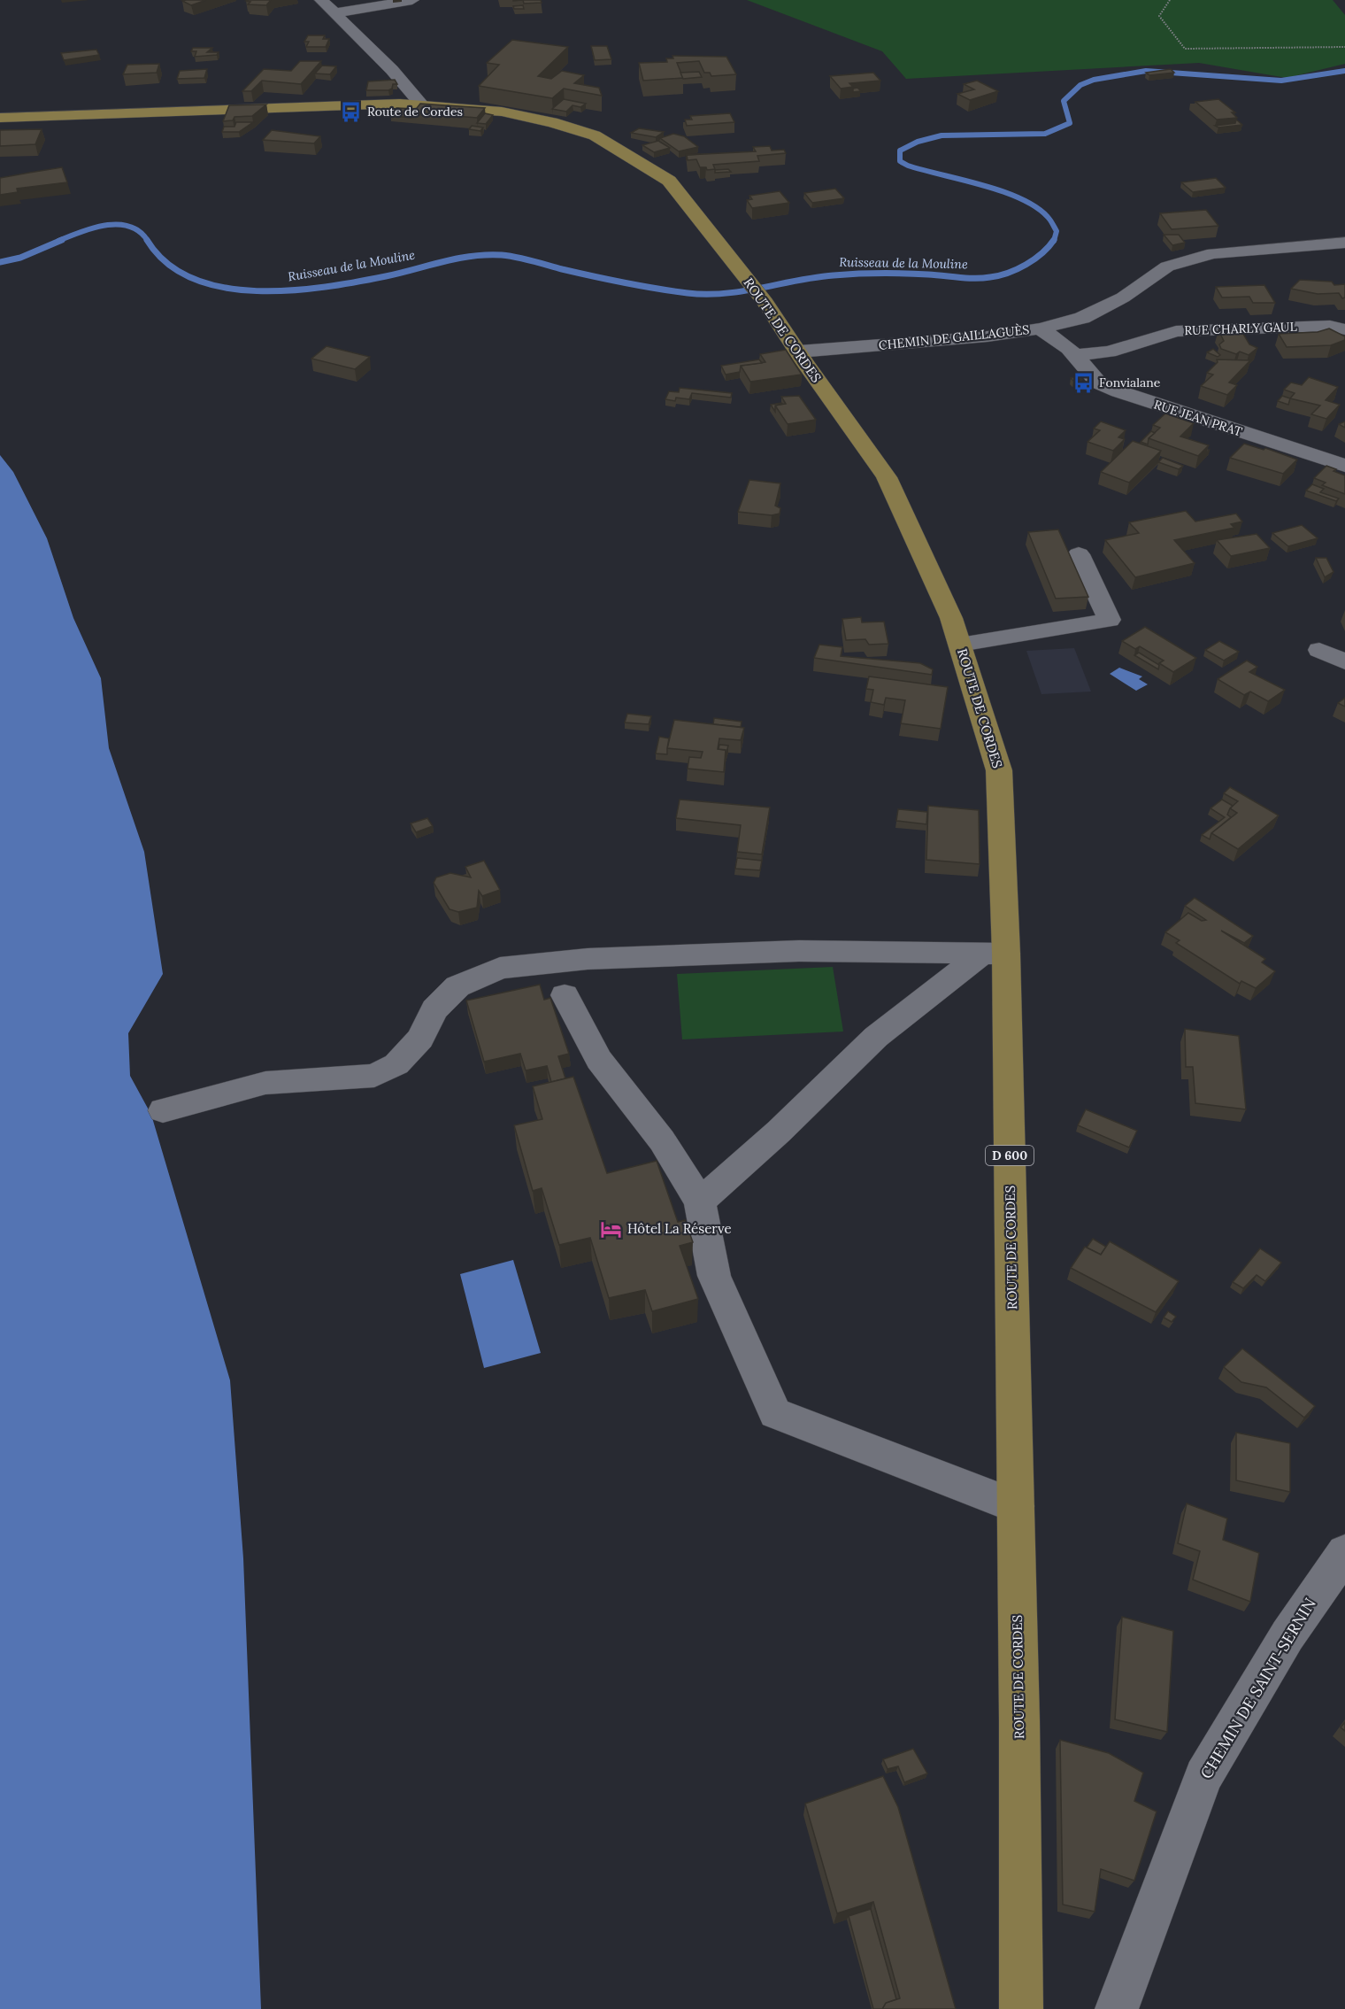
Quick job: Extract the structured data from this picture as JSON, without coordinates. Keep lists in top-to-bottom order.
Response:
{
  "streets": {
    "main road": ["ROUTE DE CORDES", "D 600"],
    "street": [
      "RUE CHARLY GAUL",
      "CHEMIN DE GAILLAGUÈS",
      "RUE JEAN PRAT",
      "CHEMIN DE SAINT-SERNIN"
    ]
  },
  "crossings": [
    ["RUE CHARLY GAUL", "RUE JEAN PRAT"],
    ["ROUTE DE CORDES", "CHEMIN DE GAILLAGUÈS"],
    ["CHEMIN DE GAILLAGUÈS", "RUE JEAN PRAT"]
  ],
  "water": ["Ruisseau de la Mouline"],
  "places": {
    "bus stop": ["Route de Cordes", "Fonvialane"],
    "hotel": ["Hôtel La Réserve"]
  }
}
